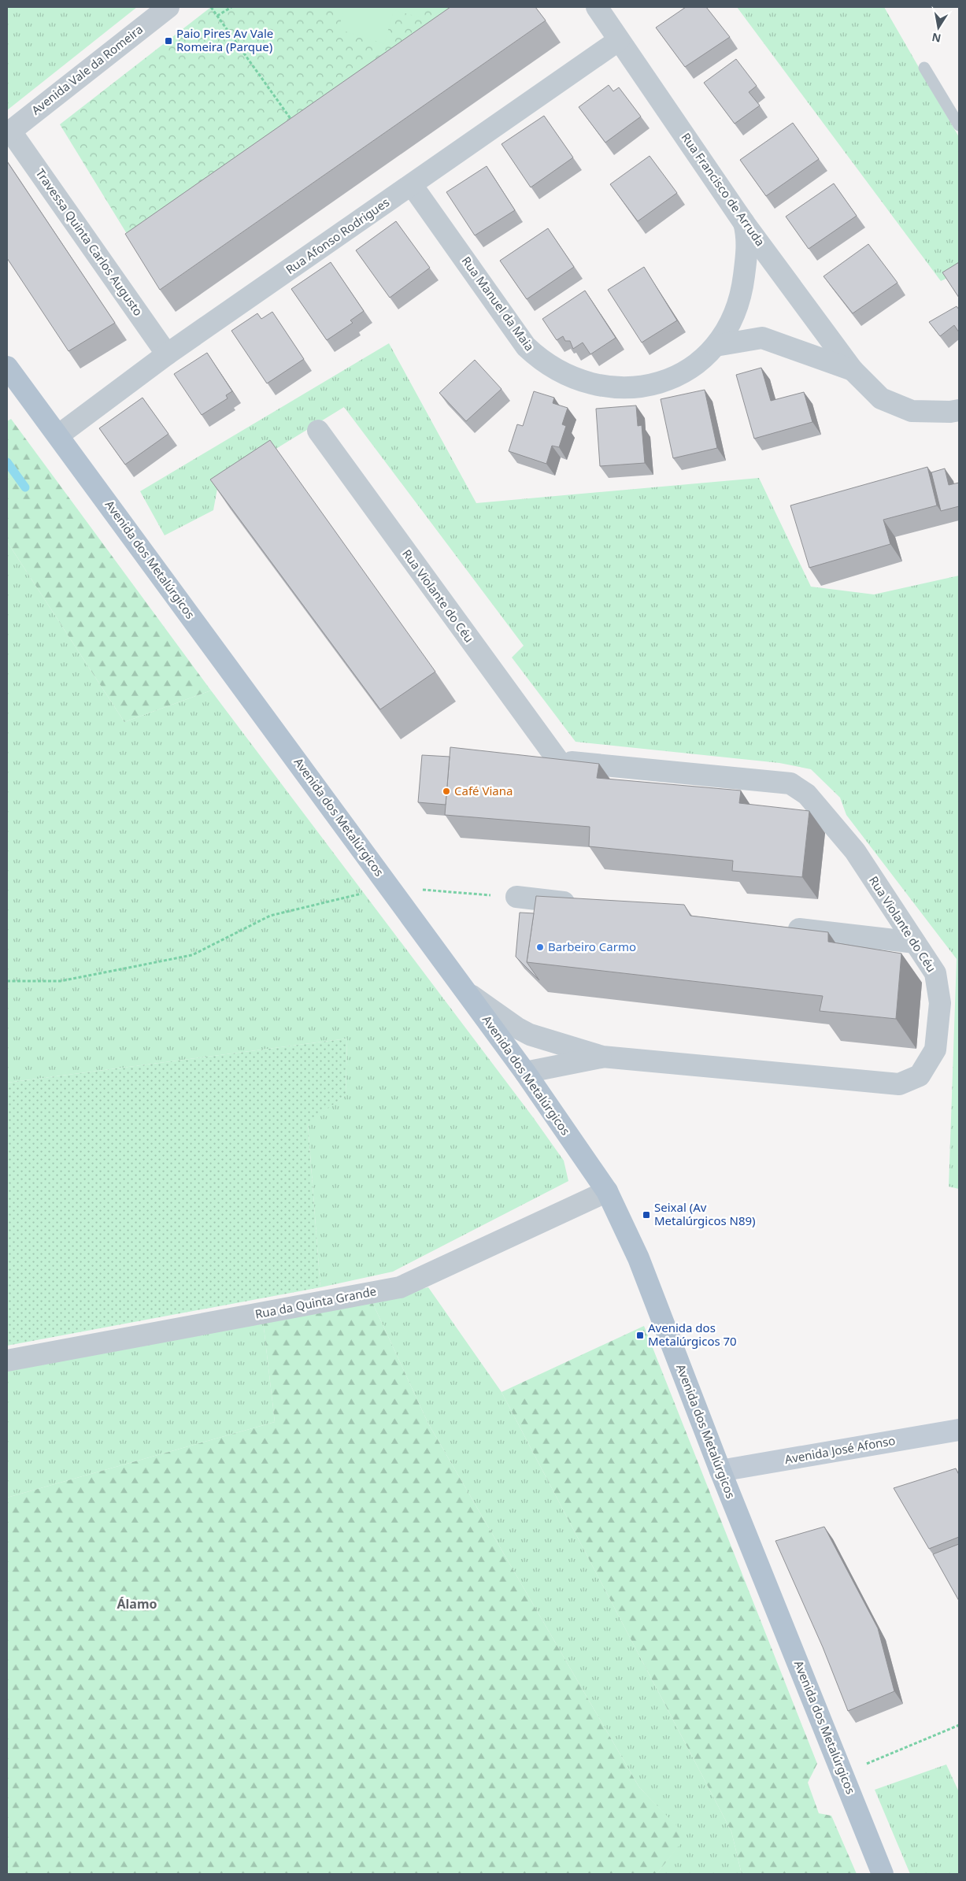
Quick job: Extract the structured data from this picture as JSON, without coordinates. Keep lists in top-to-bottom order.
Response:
{
  "streets": {
    "main road": ["Avenida dos Metalúrgicos", "Avenida José Afonso"],
    "street": [
      "Avenida Vale da Romeira",
      "Rua Francisco de Arruda",
      "Rua Afonso Rodrigues",
      "Travessa Quinta Carlos Augusto",
      "Rua Manuel da Maia",
      "Rua Violante do Céu",
      "Rua da Quinta Grande"
    ]
  },
  "crossings": [
    ["Avenida Vale da Romeira", "Travessa Quinta Carlos Augusto"],
    ["Rua Francisco de Arruda", "Rua Afonso Rodrigues"],
    ["Rua Francisco de Arruda", "Rua Manuel da Maia"],
    ["Rua Afonso Rodrigues", "Travessa Quinta Carlos Augusto"],
    ["Rua Afonso Rodrigues", "Rua Manuel da Maia"],
    ["Rua Afonso Rodrigues", "Avenida dos Metalúrgicos"],
    ["Avenida dos Metalúrgicos", "Rua Violante do Céu"],
    ["Avenida dos Metalúrgicos", "Rua da Quinta Grande"],
    ["Avenida dos Metalúrgicos", "Avenida José Afonso"]
  ],
  "districts": ["Álamo"],
  "places": {
    "transit": ["Paio Pires Av Vale Romeira (Parque)", "Seixal (Av Metalúrgicos N89)", "Avenida dos Metalúrgicos 70"],
    "other": ["Café Viana", "Barbeiro Carmo"]
  },
  "north": "bottom"
}
